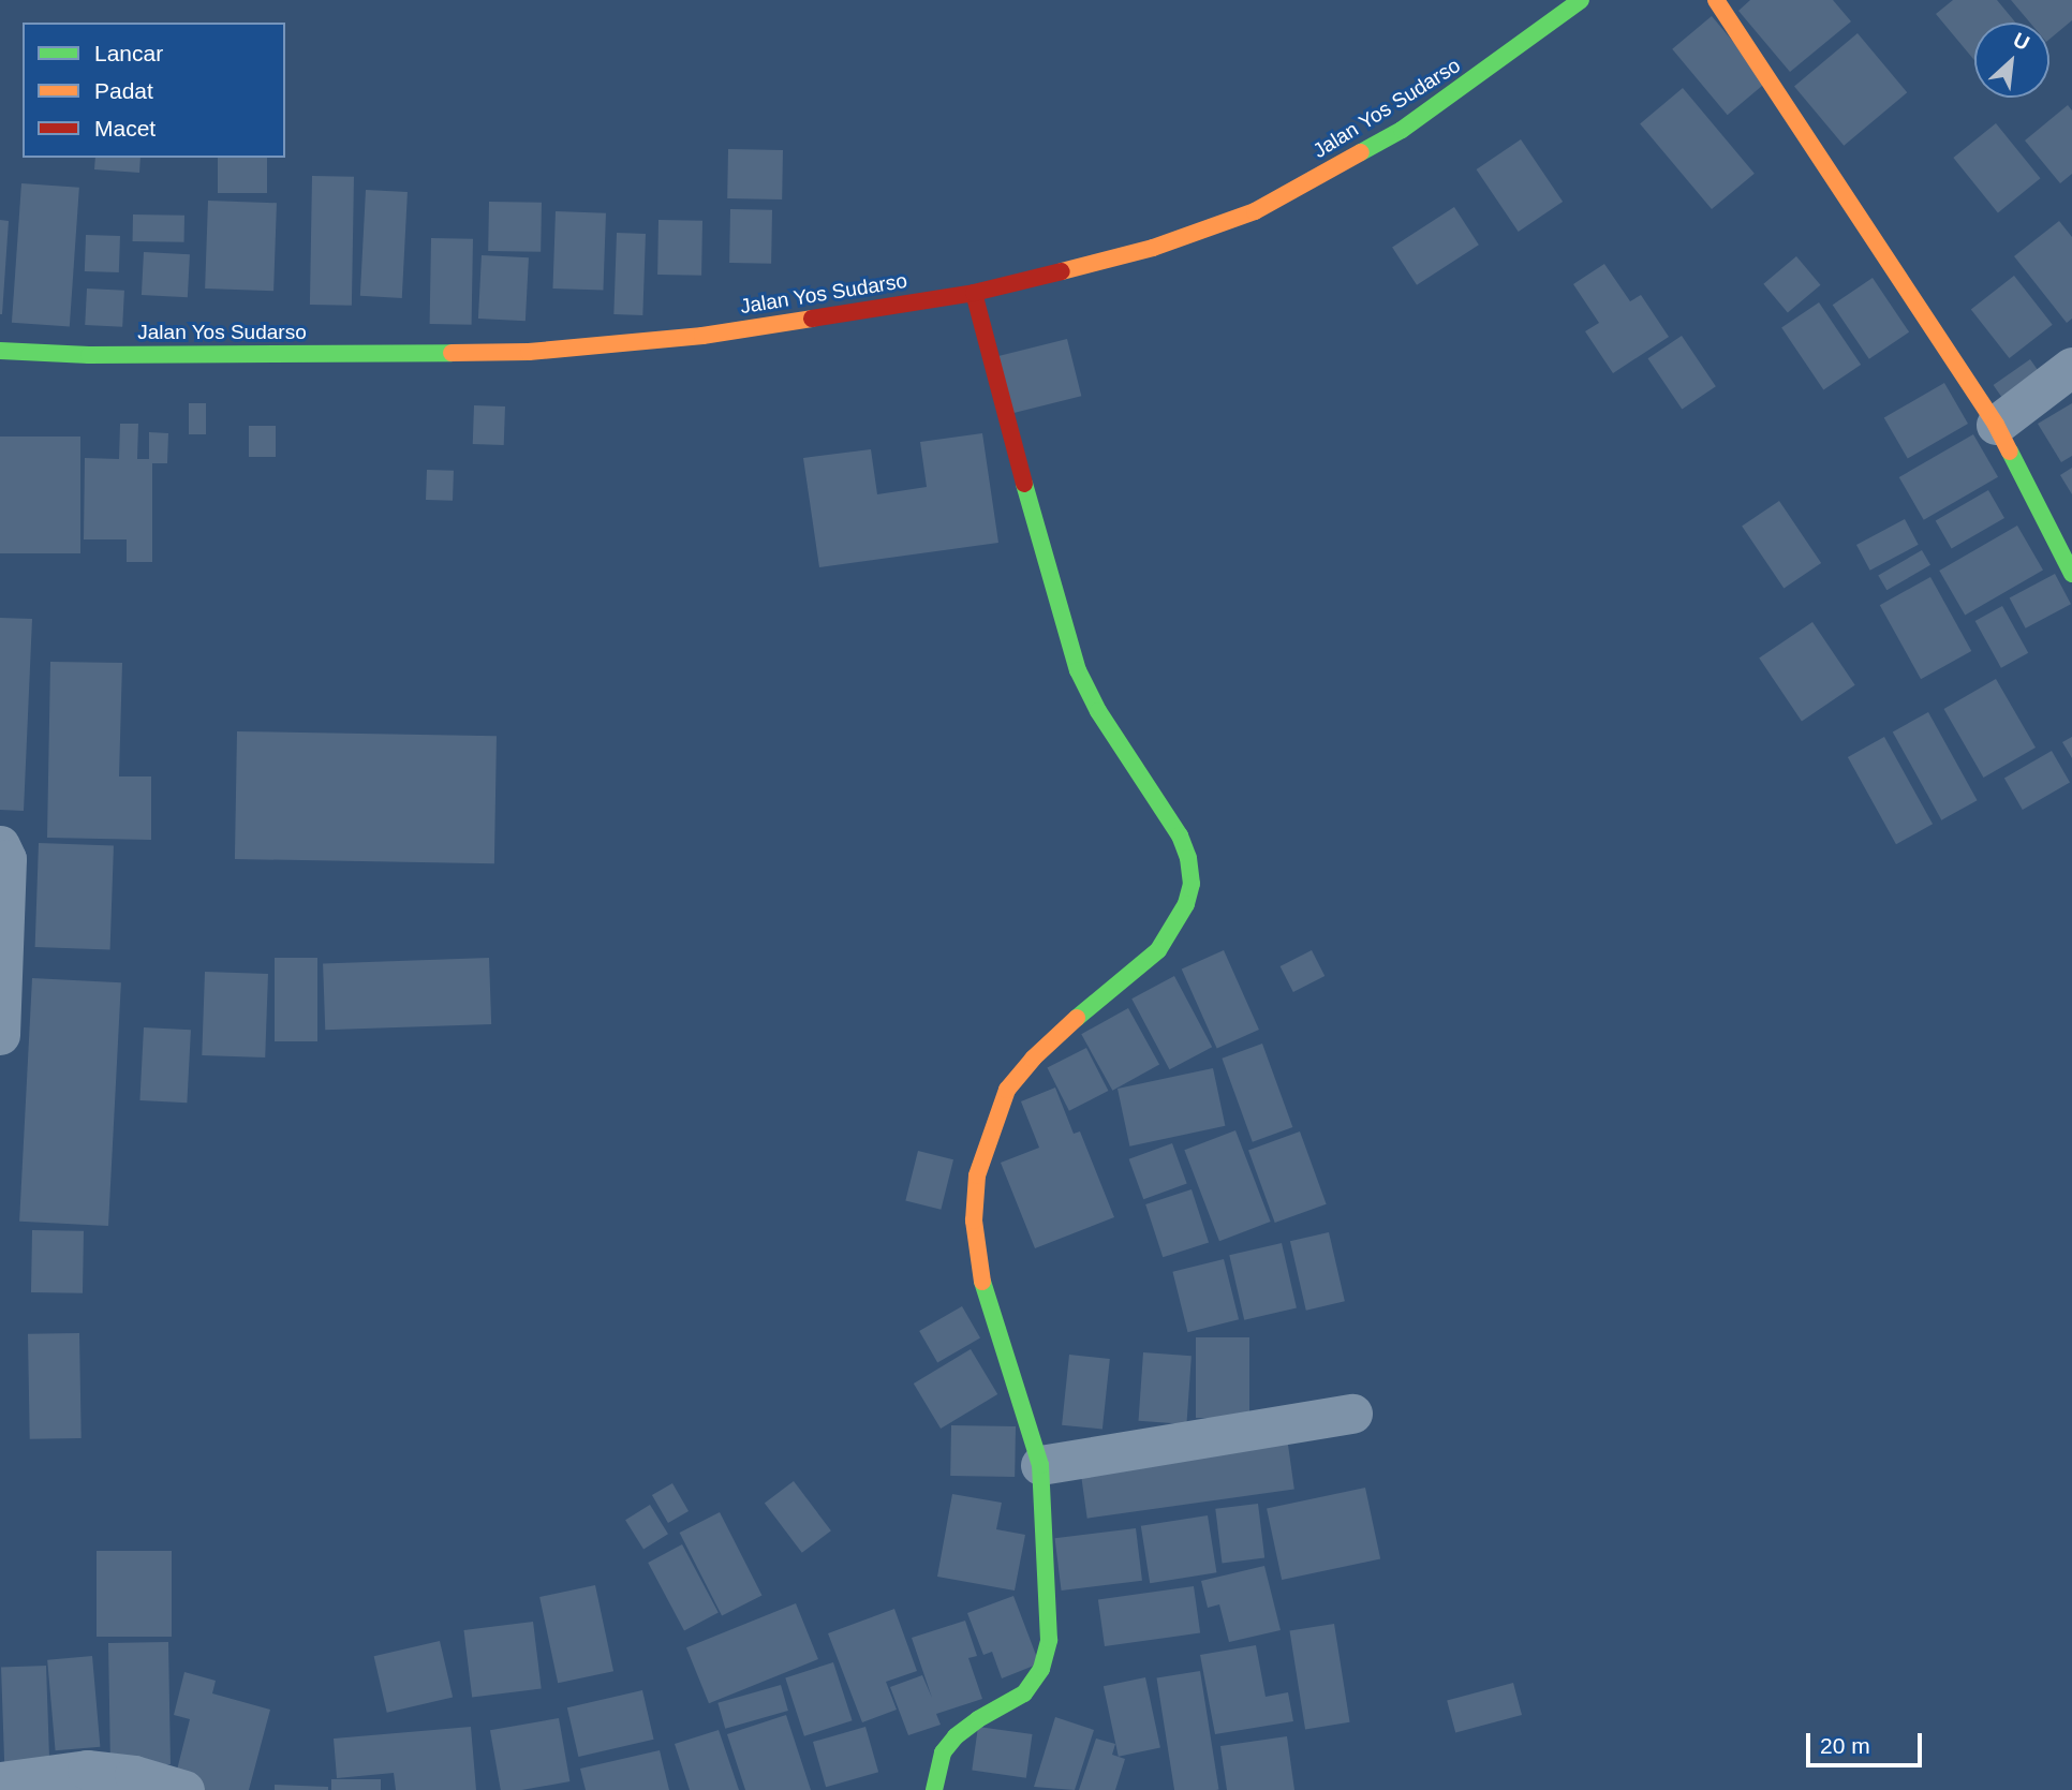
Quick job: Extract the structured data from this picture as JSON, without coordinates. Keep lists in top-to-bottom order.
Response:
{
  "streets": {
    "main road": ["Jalan Yos Sudarso"]
  },
  "legend": ["Lancar", "Padat", "Macet"],
  "scale_bar": "20 m",
  "north": "top right"
}
